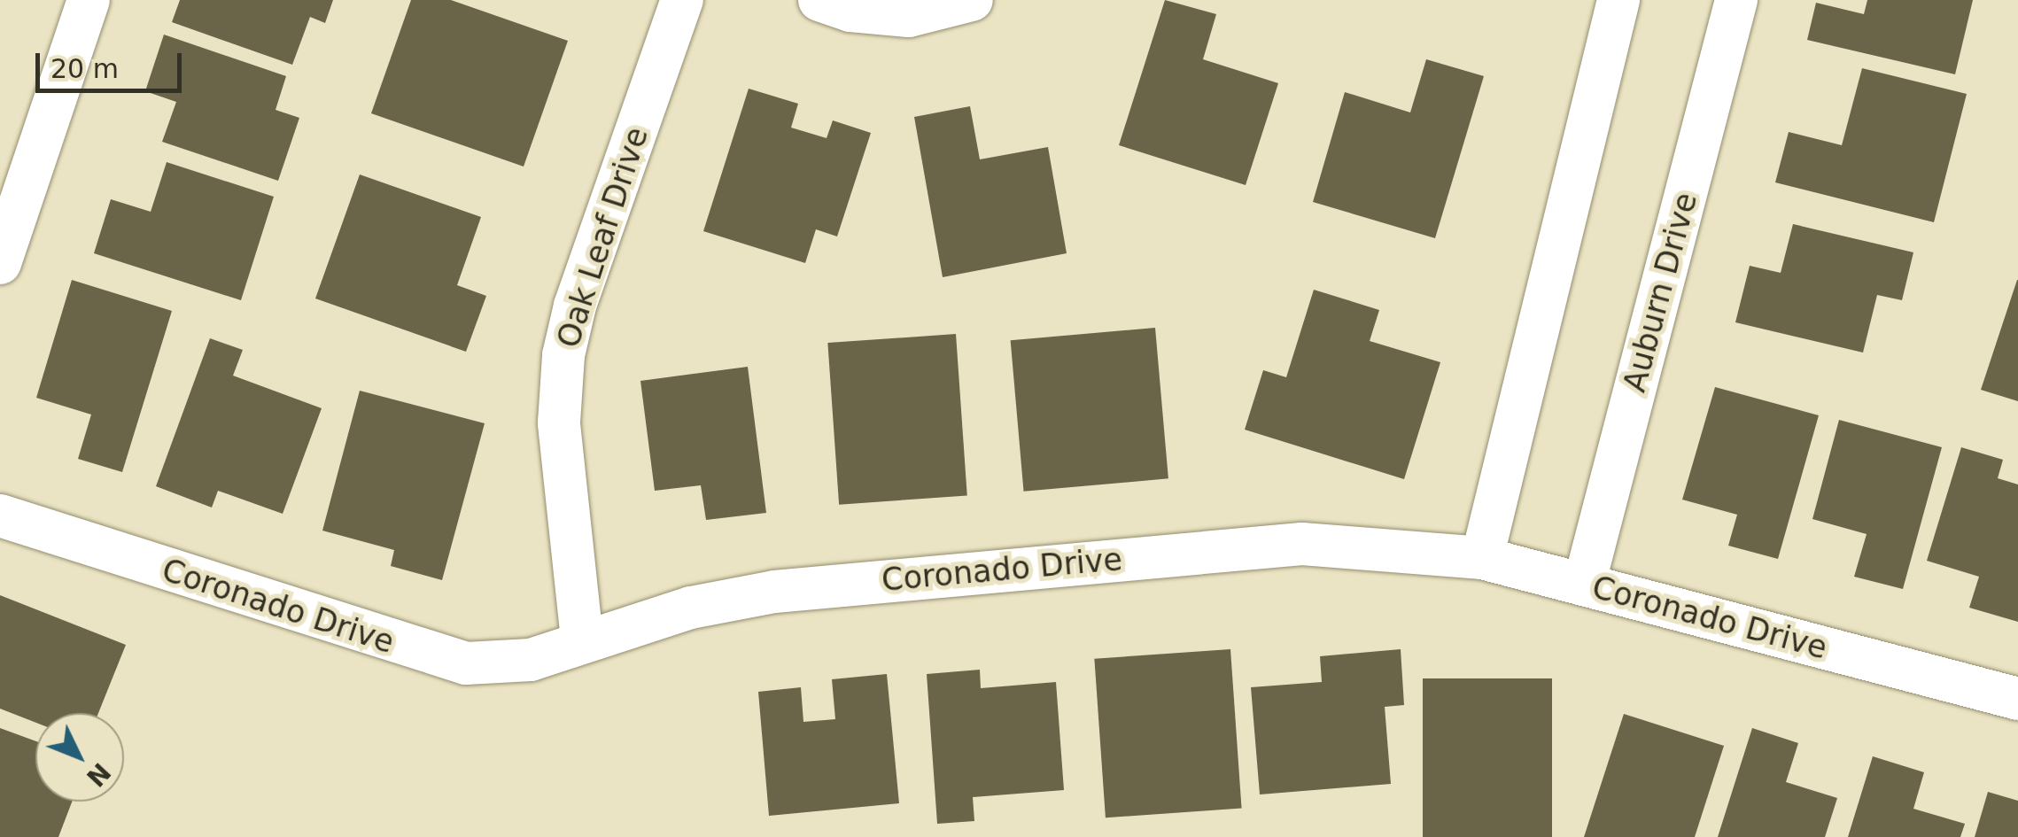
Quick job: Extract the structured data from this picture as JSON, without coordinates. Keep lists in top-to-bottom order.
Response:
{
  "streets": {
    "street": ["Oak Leaf Drive", "Auburn Drive", "Coronado Drive"]
  },
  "crossings": [
    ["Oak Leaf Drive", "Coronado Drive"],
    ["Auburn Drive", "Coronado Drive"]
  ],
  "scale_bar": "20 m",
  "north": "bottom right"
}
